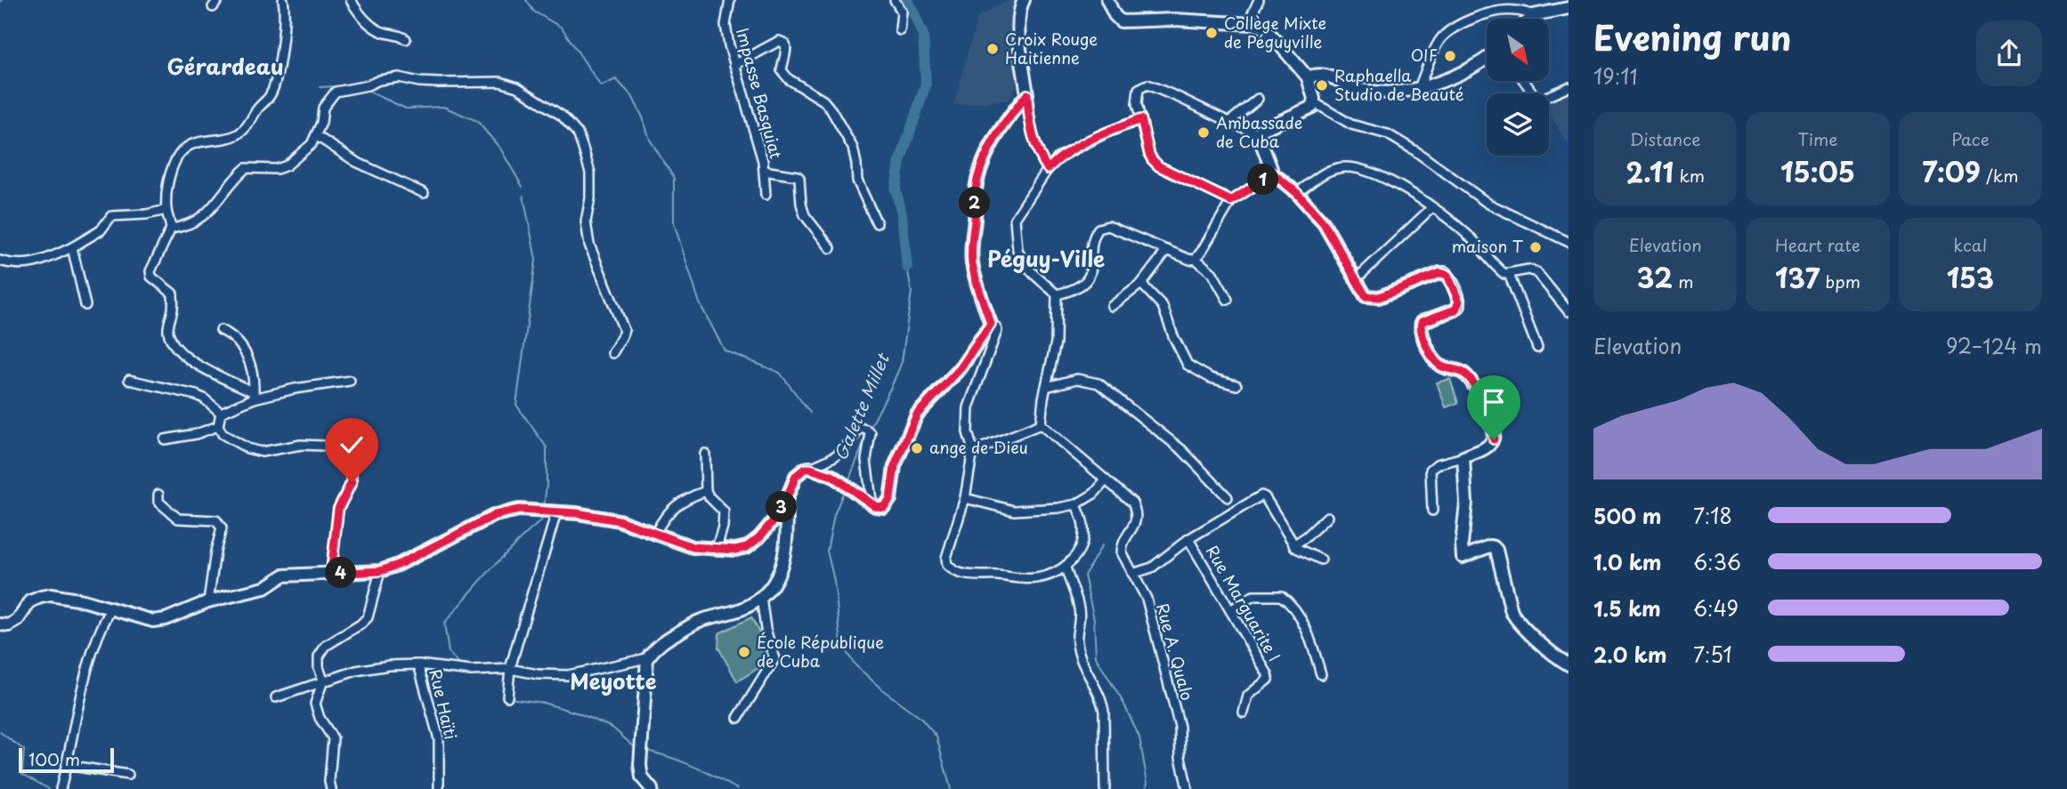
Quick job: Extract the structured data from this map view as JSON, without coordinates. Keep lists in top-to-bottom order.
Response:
{
  "streets": {
    "street": [
      "Impasse Basquiat",
      "Rue Marguarite I",
      "Rue A. Qualo",
      "Rue Haïti"
    ]
  },
  "districts": ["Gérardeau", "Péguy-Ville", "Meyotte"],
  "water": ["Galette Millet"],
  "places": [
    "Collège Mixte de Péguyville",
    "Croix Rouge Haitienne",
    "OIF",
    "Raphaella Studio de Beauté",
    "Ambassade de Cuba",
    "maison T",
    "ange de Dieu",
    "École République de Cuba"
  ],
  "scale_bar": "100 m",
  "north": "bottom right",
  "page": {
    "heading": ["Evening run", "19:11"],
    "stats": [
      ["Distance", "2.11 km"],
      ["Time", "15:05"],
      ["Pace", "7:09 /km"],
      ["Elevation", "32 m"],
      ["Heart rate", "137 bpm"],
      ["kcal", "153"]
    ],
    "pins": [
      "1",
      "2",
      "3",
      "4"
    ],
    "chart": ["Elevation", "92–124 m"],
    "list": [
      {
        "name": "500 m",
        "note": "7:18"
      },
      {
        "name": "1.0 km",
        "note": "6:36"
      },
      {
        "name": "1.5 km",
        "note": "6:49"
      },
      {
        "name": "2.0 km",
        "note": "7:51"
      }
    ],
    "scale": "100 m"
  }
}
